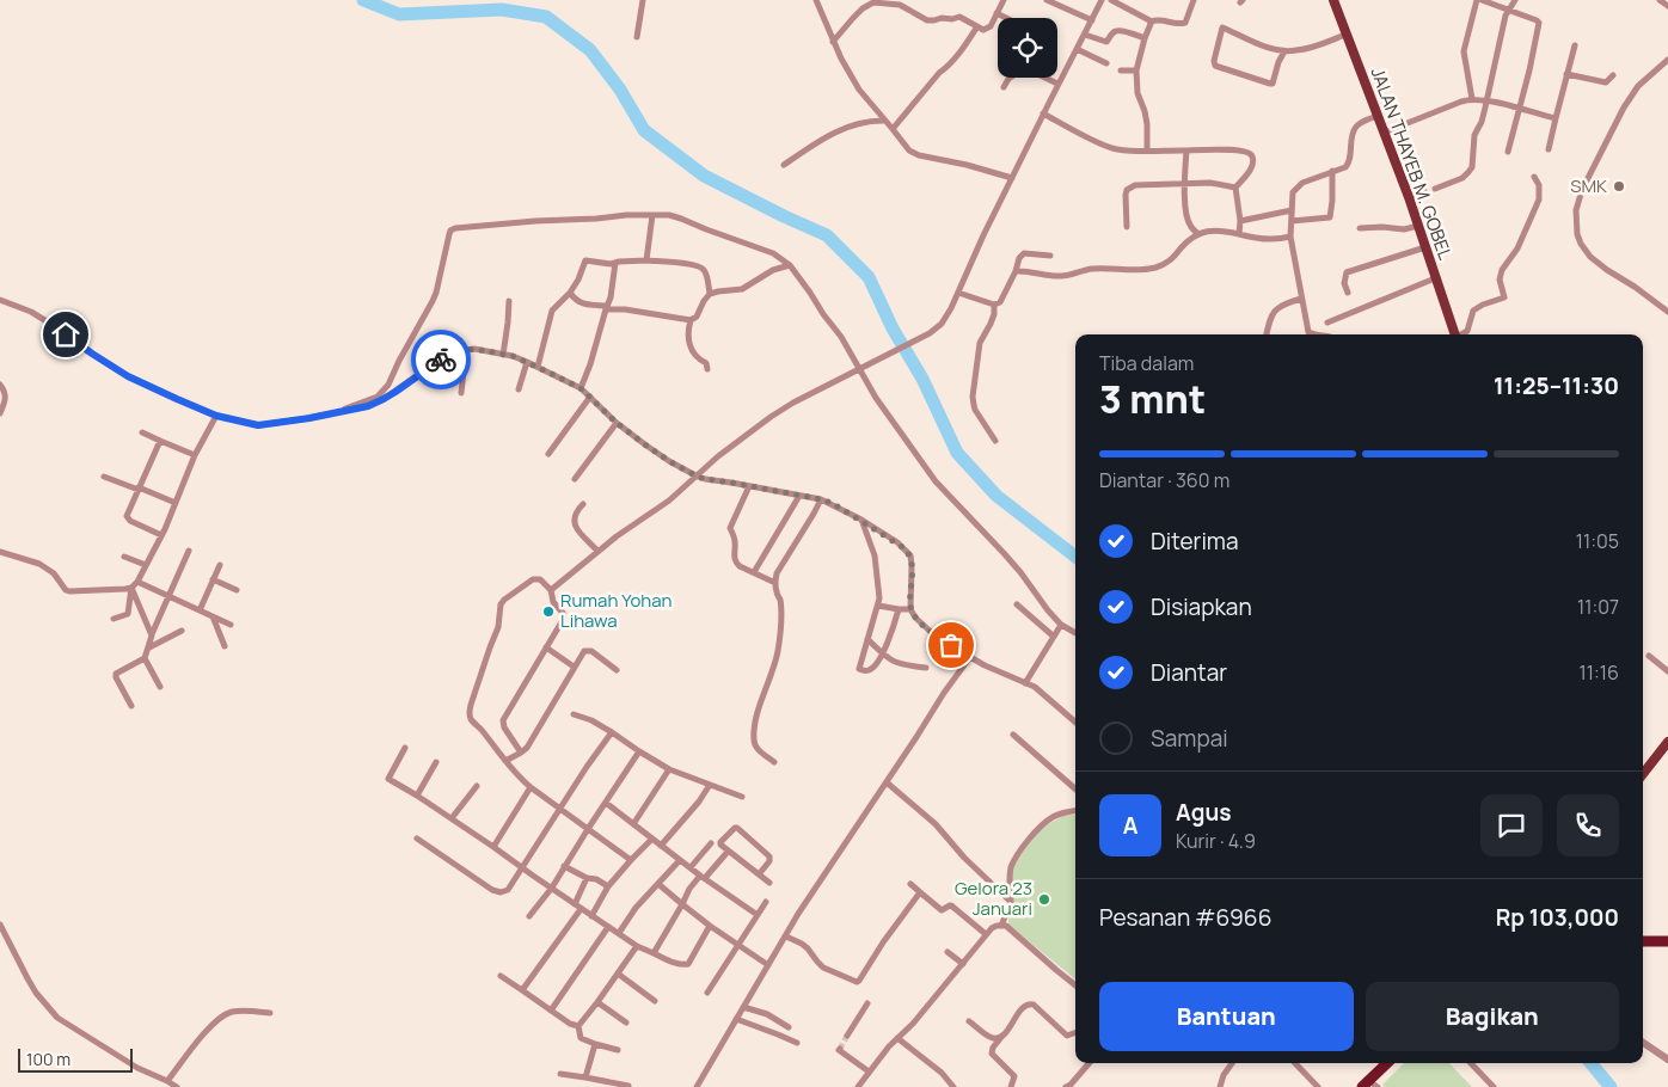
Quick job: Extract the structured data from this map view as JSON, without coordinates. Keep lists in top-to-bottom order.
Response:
{
  "streets": {
    "main road": ["JALAN THAYEB M. GOBEL"]
  },
  "places": ["SMK", "Rumah Yohan Lihawa", "Gelora 23 Januari"],
  "scale_bar": "100 m",
  "page": {
    "heading": ["3 mnt", "Tiba dalam", "11:25–11:30"],
    "panel": [
      "Agus",
      "Kurir · 4.9",
      "Pesanan #6966",
      "Rp 103,000"
    ],
    "bar": "Diantar · 360 m",
    "list": [
      ["Diterima", "11:05"],
      ["Disiapkan", "11:07"],
      ["Diantar", "11:16"],
      "Sampai"
    ],
    "round": "A",
    "buttons": ["Bantuan", "Bagikan"],
    "scale": "100 m"
  }
}
